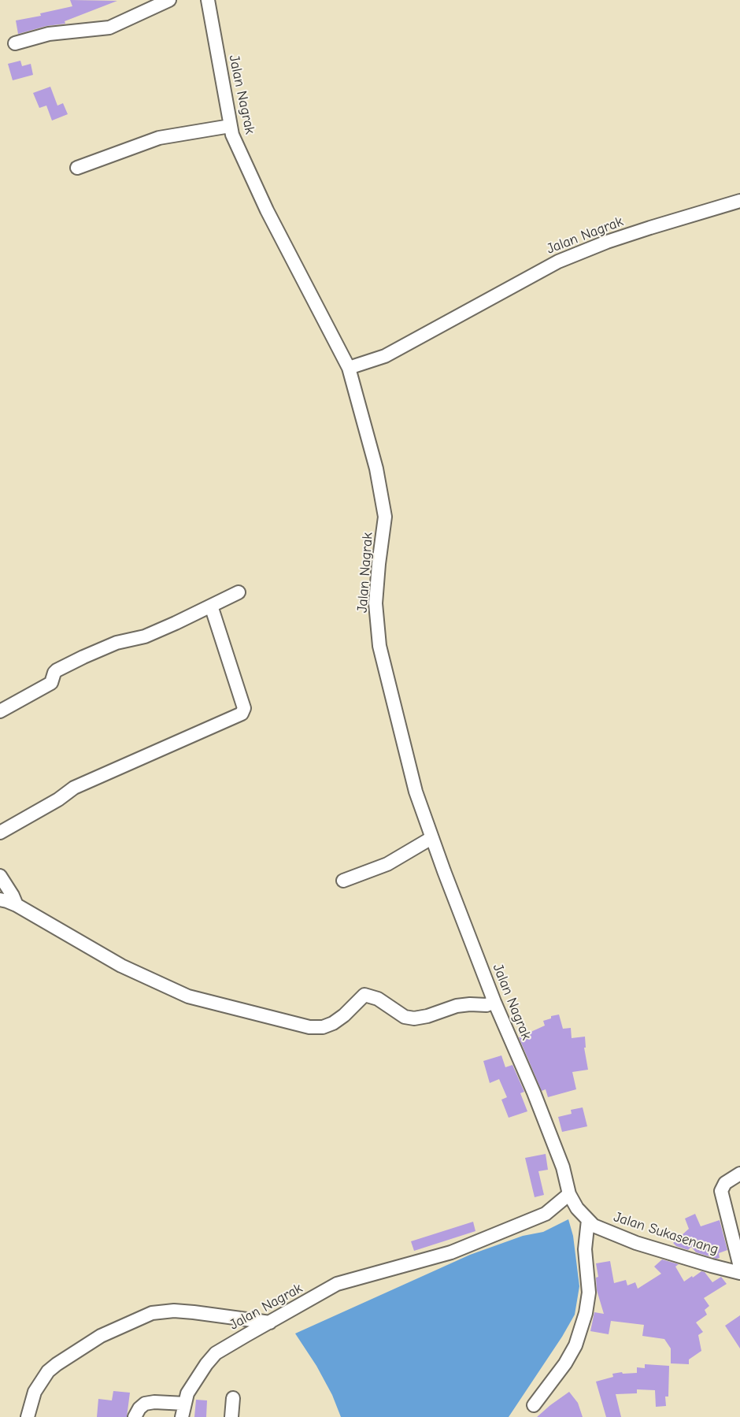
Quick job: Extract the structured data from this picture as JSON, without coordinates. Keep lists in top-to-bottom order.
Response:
{
  "streets": {
    "street": ["Jalan Nagrak", "Jalan Sukasenang"]
  },
  "crossings": [
    ["Jalan Nagrak", "Jalan Sukasenang"]
  ]
}
